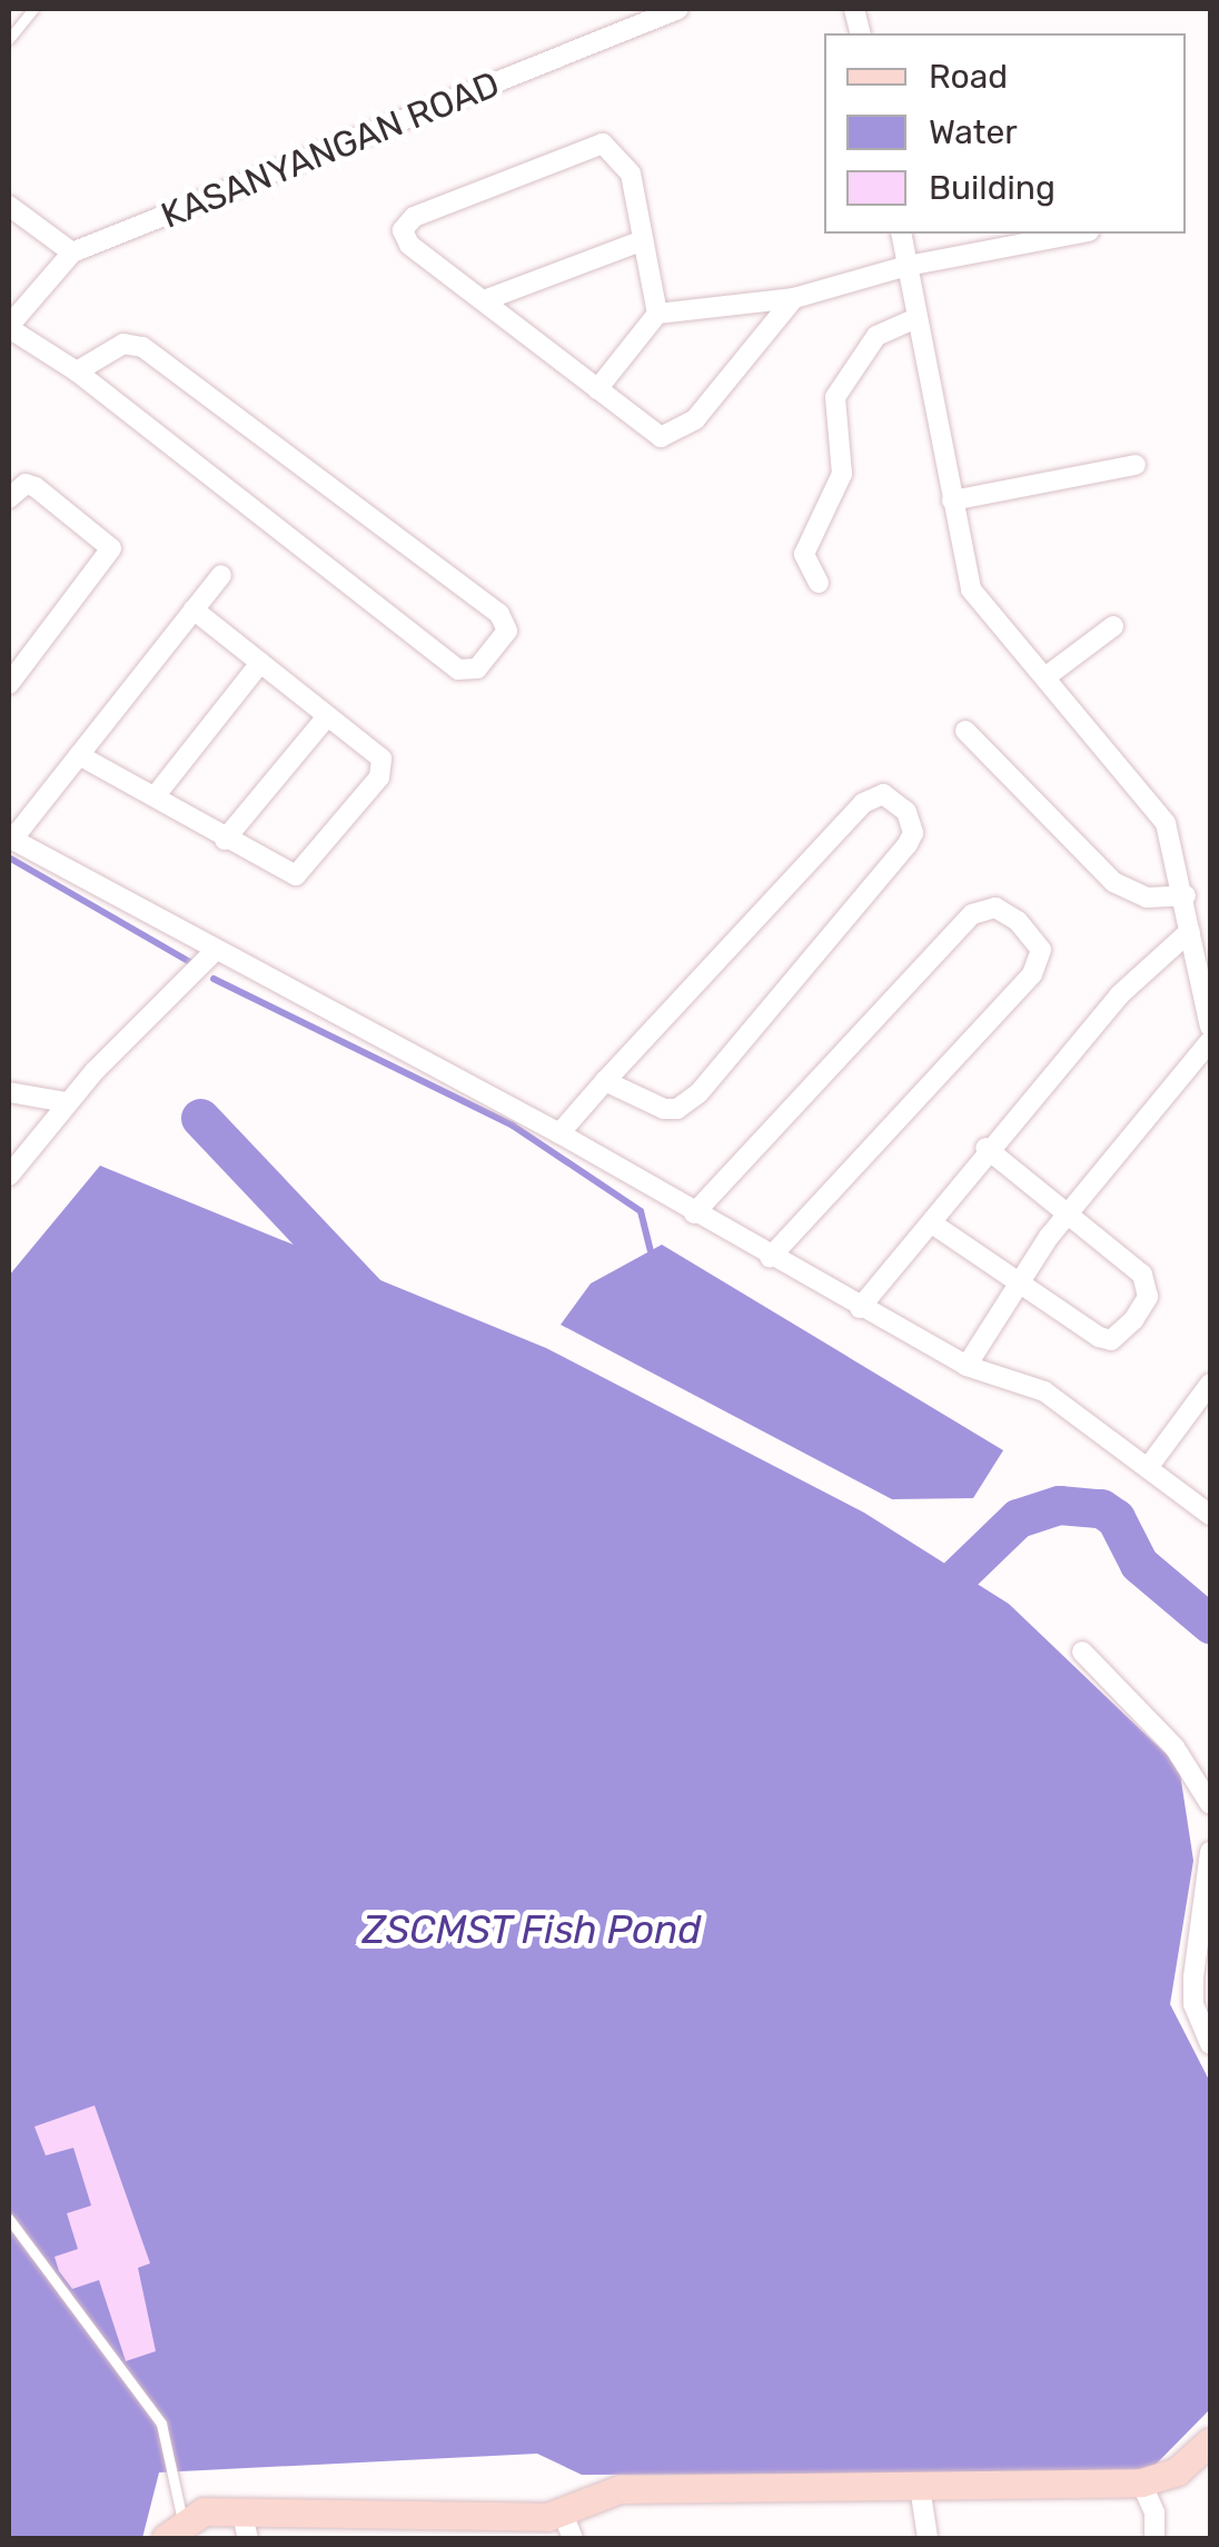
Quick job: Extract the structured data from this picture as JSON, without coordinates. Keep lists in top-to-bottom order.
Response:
{
  "streets": {
    "street": ["KASANYANGAN ROAD"]
  },
  "water": ["ZSCMST Fish Pond"],
  "legend": ["Road", "Water", "Building"]
}
